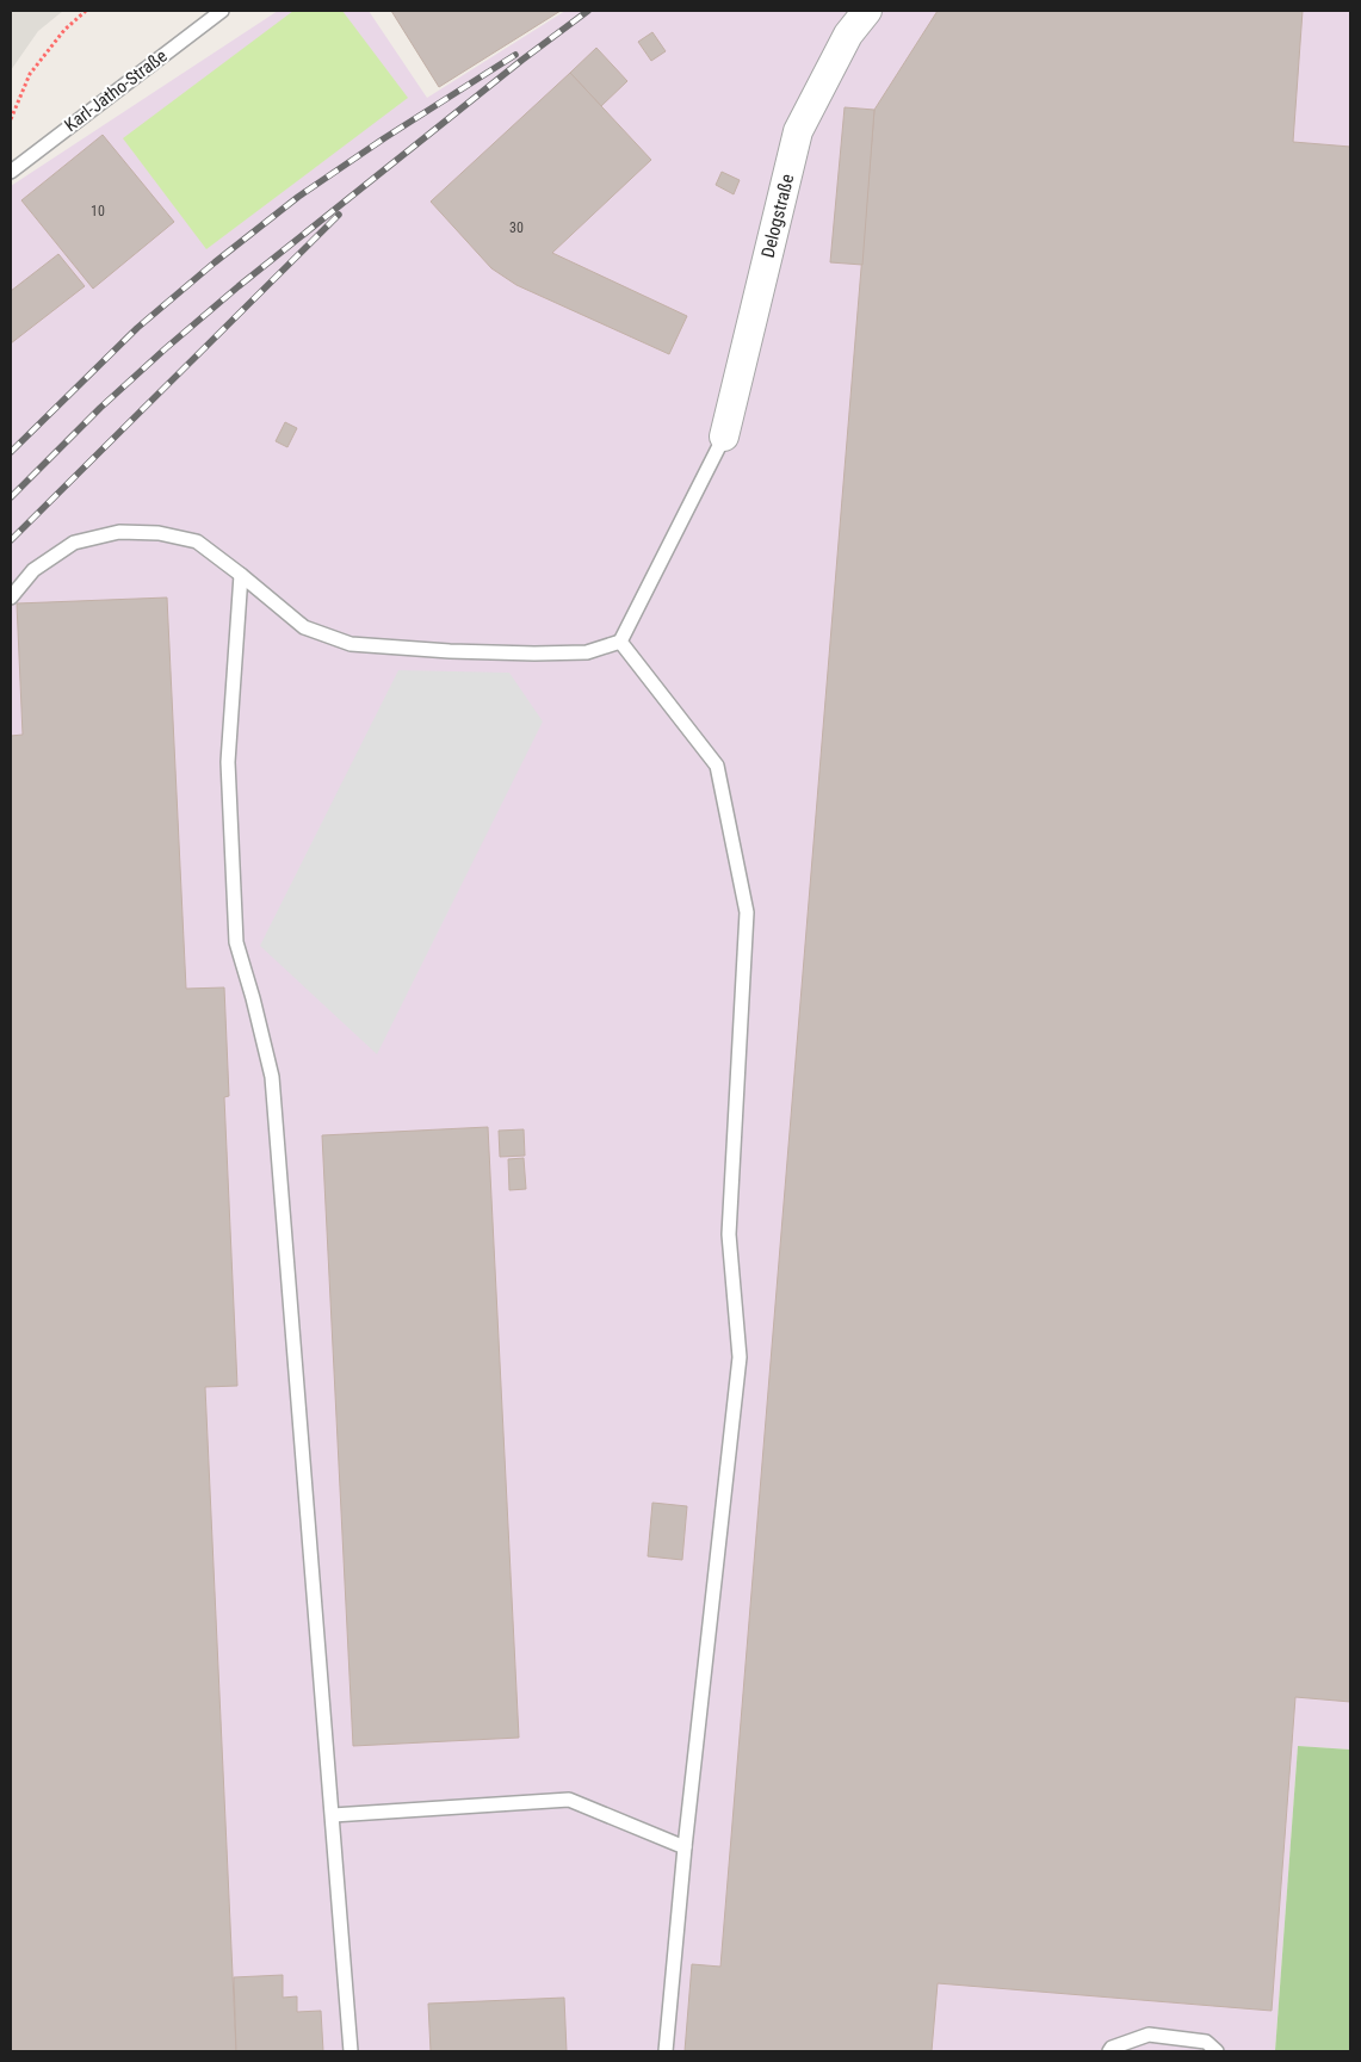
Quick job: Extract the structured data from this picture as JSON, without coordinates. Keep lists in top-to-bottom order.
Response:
{
  "streets": {
    "street": ["Delogstraße"],
    "lane": ["Karl-Jatho-Straße"]
  },
  "house_numbers": ["10", "30"]
}
